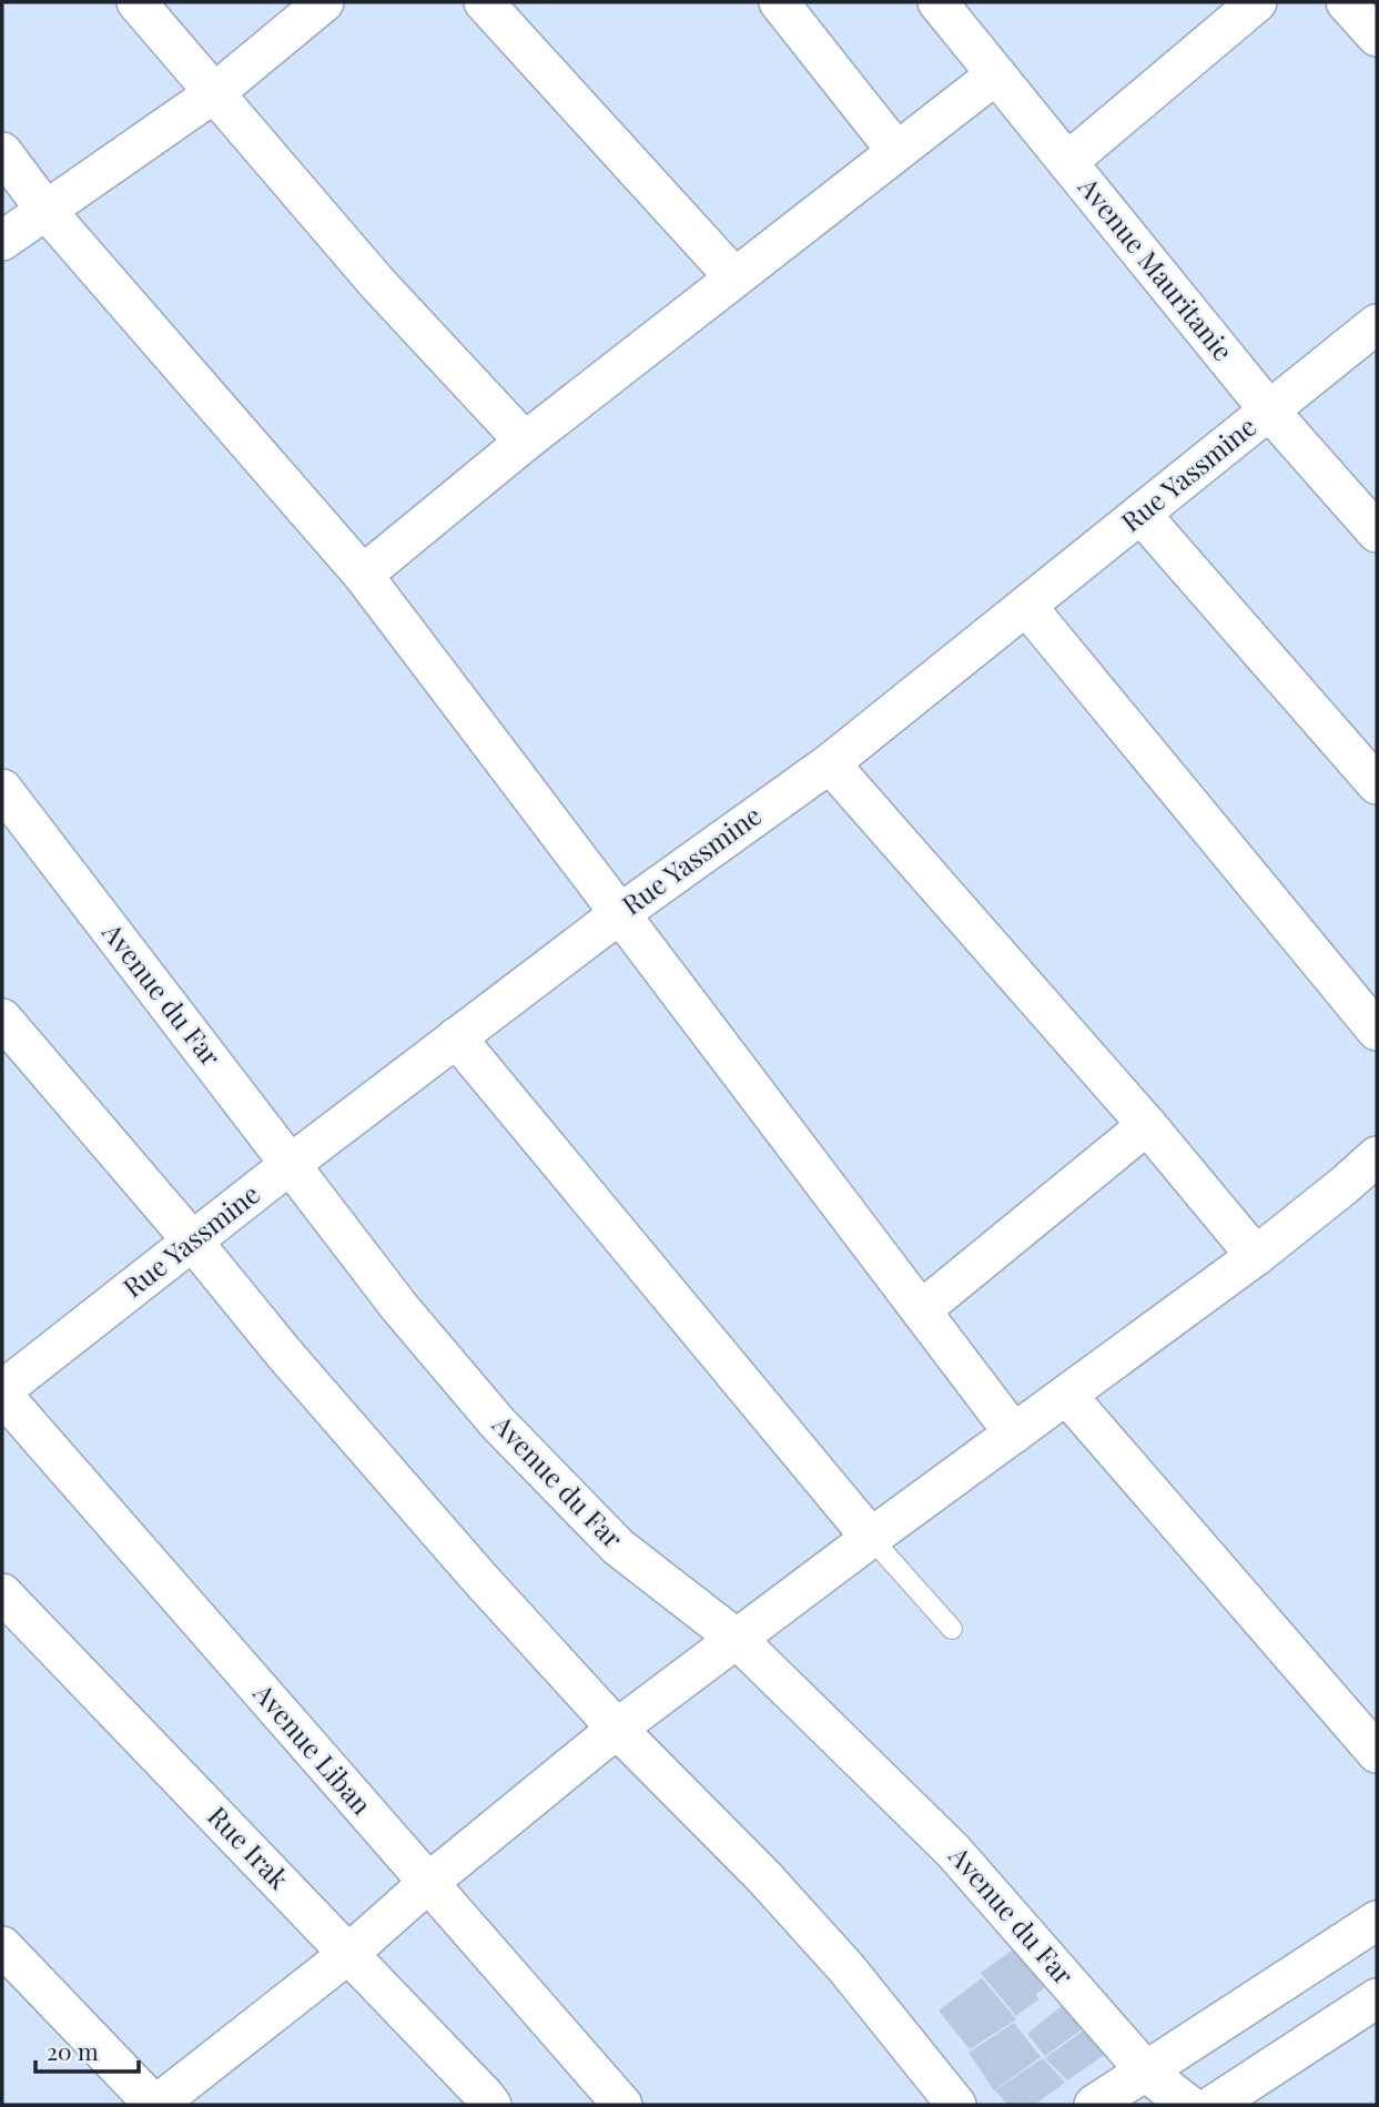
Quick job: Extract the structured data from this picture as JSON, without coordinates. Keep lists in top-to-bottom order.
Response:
{
  "streets": {
    "street": [
      "Avenue Mauritanie",
      "Rue Yassmine",
      "Avenue du Far",
      "Avenue Liban",
      "Rue Irak"
    ]
  },
  "crossings": [
    ["Avenue Mauritanie", "Rue Yassmine"],
    ["Rue Yassmine", "Avenue du Far"],
    ["Rue Yassmine", "Avenue Liban"]
  ],
  "scale_bar": "20 m"
}
